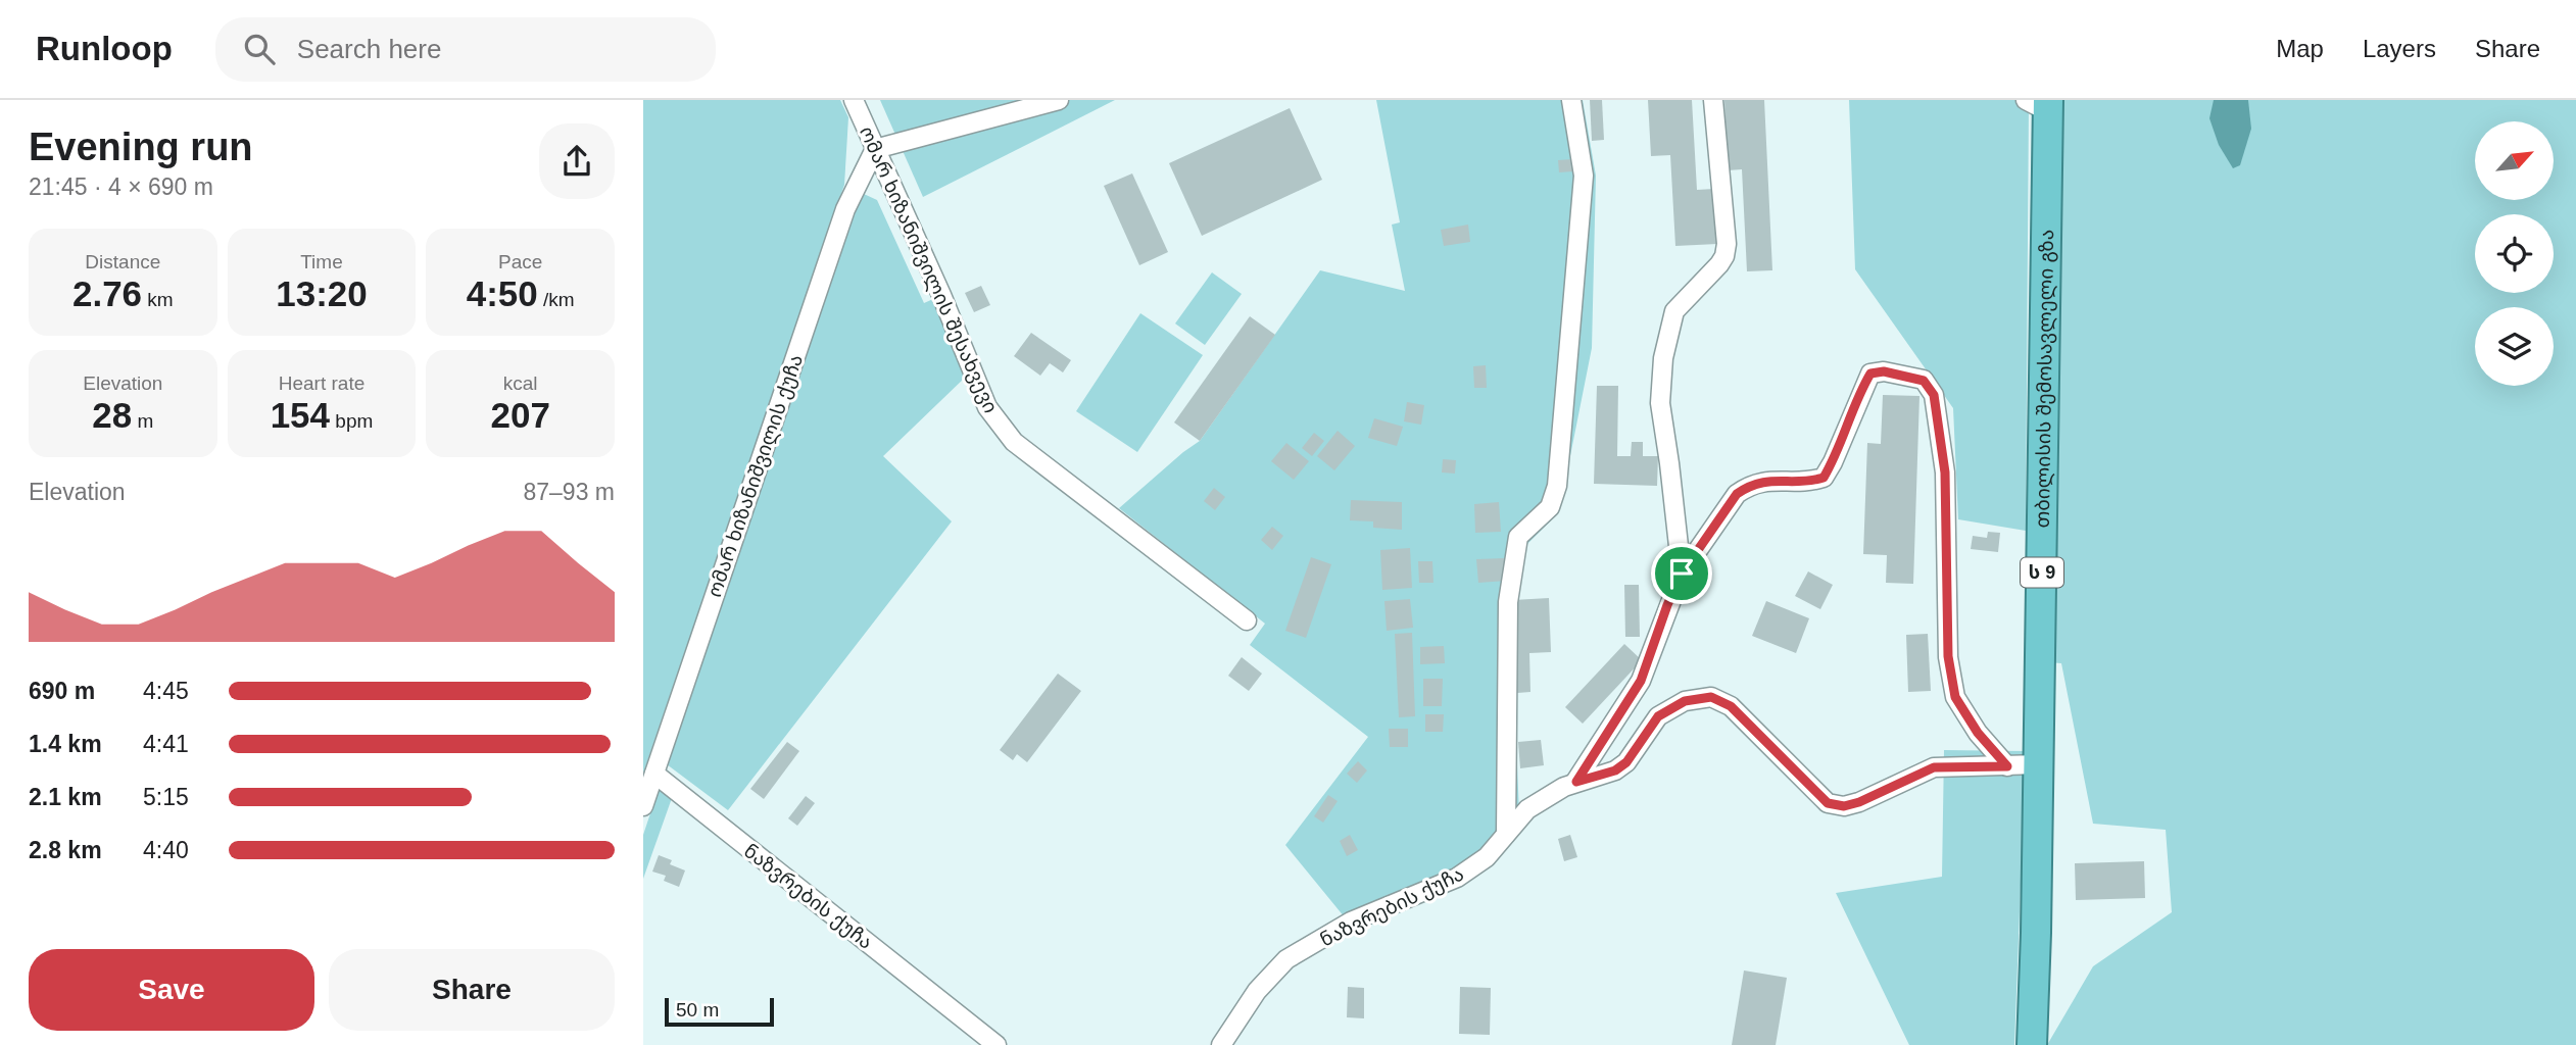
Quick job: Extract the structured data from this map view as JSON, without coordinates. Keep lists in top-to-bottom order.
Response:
{
  "streets": {
    "highway": ["თბილისის შემოსავლელი გზა", "ს 9"],
    "street": ["ომარ ხიზანიშვილის შესახვევი", "ომარ ხიზანიშვილის ქუჩა", "ნაზვრების ქუჩა"]
  },
  "crossings": [
    ["ომარ ხიზანიშვილის შესახვევი", "ომარ ხიზანიშვილის ქუჩა"],
    ["თბილისის შემოსავლელი გზა", "ნაზვრების ქუჩა"],
    ["ომარ ხიზანიშვილის ქუჩა", "ნაზვრების ქუჩა"]
  ],
  "scale_bar": "50 m",
  "north": "top right",
  "page": {
    "header": "Runloop",
    "search": "Search here",
    "nav": ["Map", "Layers", "Share"],
    "heading": ["Evening run", "21:45 · 4 × 690 m"],
    "stats": [
      ["Distance", "2.76 km"],
      ["Time", "13:20"],
      ["Pace", "4:50 /km"],
      ["Elevation", "28 m"],
      ["Heart rate", "154 bpm"],
      ["kcal", "207"]
    ],
    "chart": ["Elevation", "87–93 m"],
    "list": [
      {
        "name": "690 m",
        "note": "4:45"
      },
      {
        "name": "1.4 km",
        "note": "4:41"
      },
      {
        "name": "2.1 km",
        "note": "5:15"
      },
      {
        "name": "2.8 km",
        "note": "4:40"
      }
    ],
    "buttons": ["Save", "Share"],
    "scale": "50 m"
  }
}
